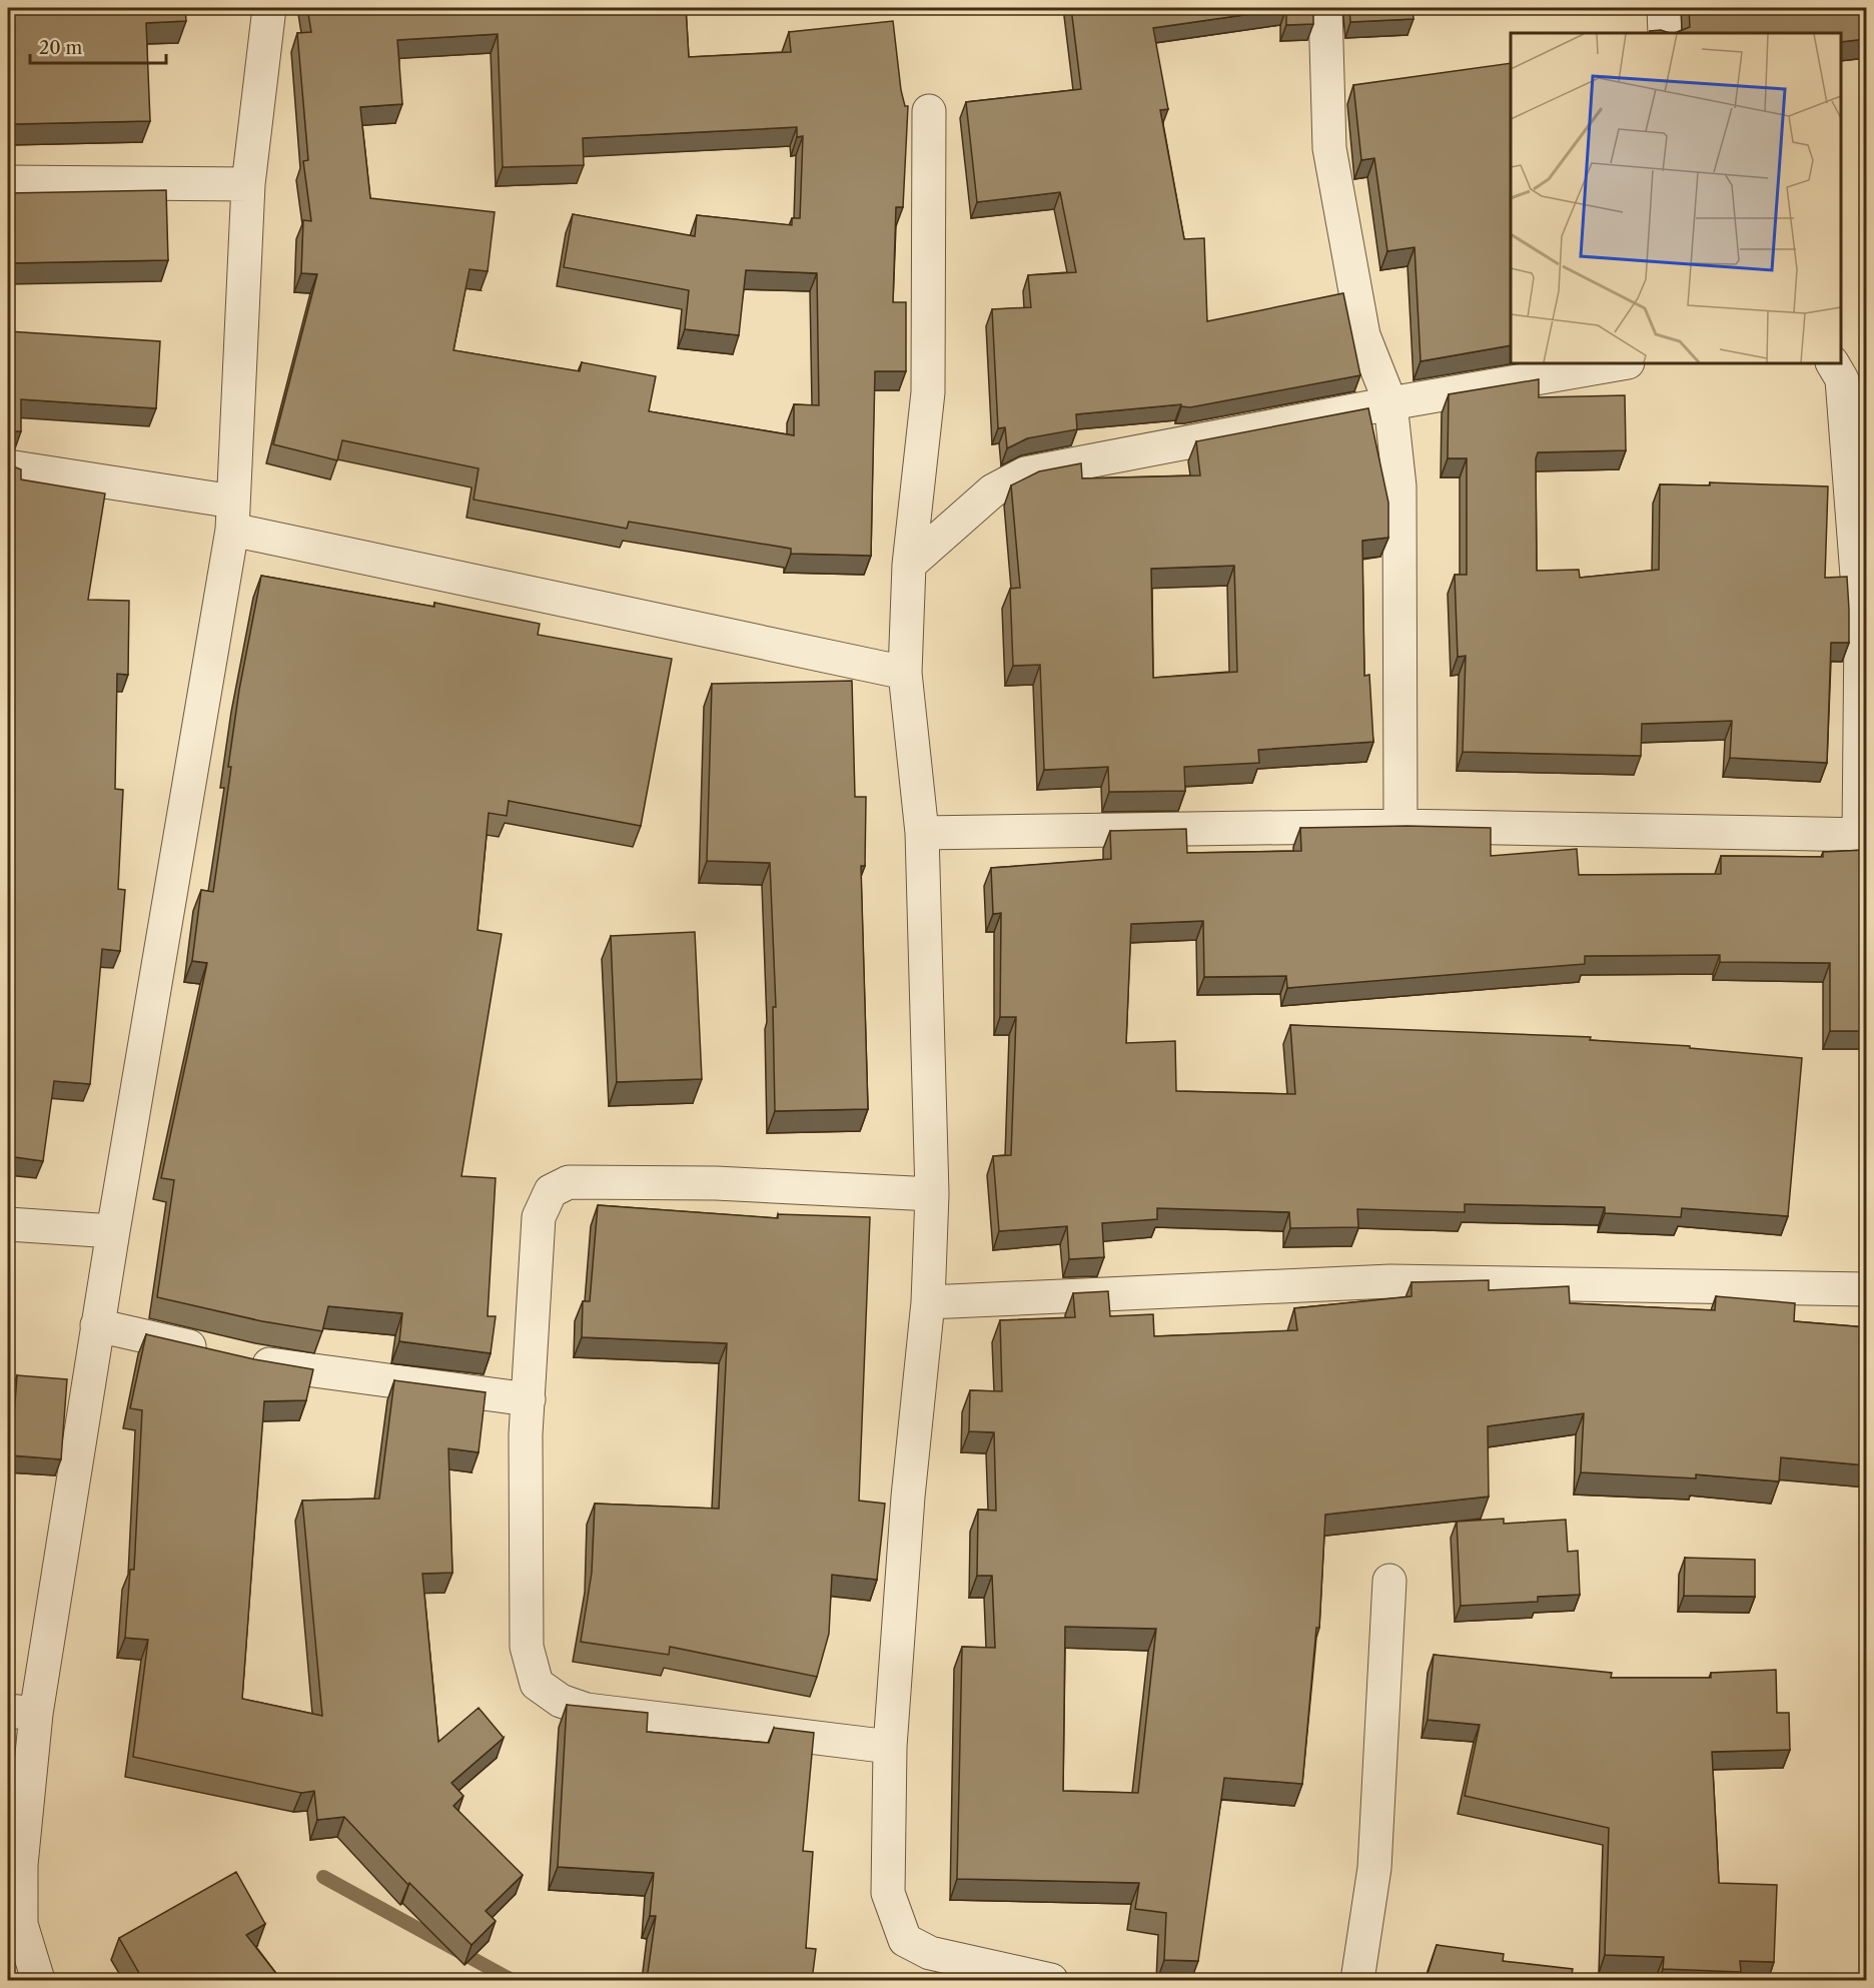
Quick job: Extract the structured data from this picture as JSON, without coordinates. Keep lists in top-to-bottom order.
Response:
{
  "scale_bar": "20 m"
}
